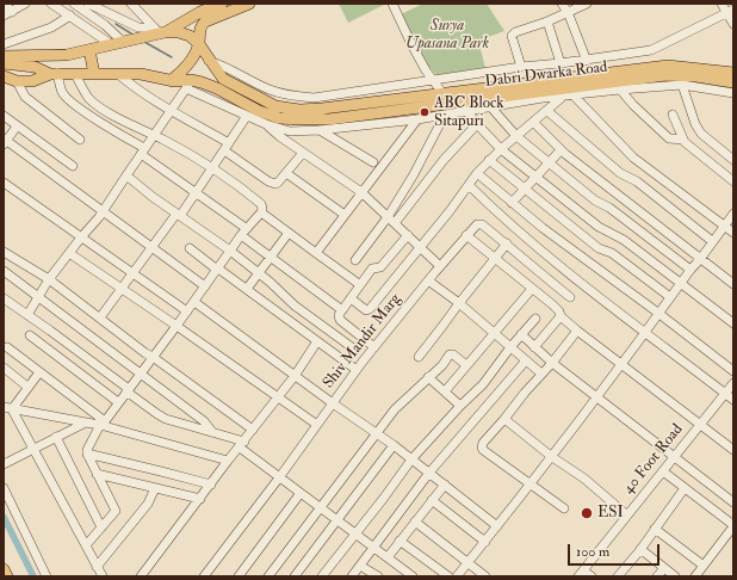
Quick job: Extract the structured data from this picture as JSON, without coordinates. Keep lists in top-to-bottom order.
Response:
{
  "streets": {
    "main road": ["Dabri Dwarka Road"],
    "street": ["Shiv Mandir Marg", "40 Foot Road"]
  },
  "parks": ["Surya Upasana Park"],
  "places": ["ABC Block Sitapuri", "ESI"],
  "scale_bar": "100 m"
}
